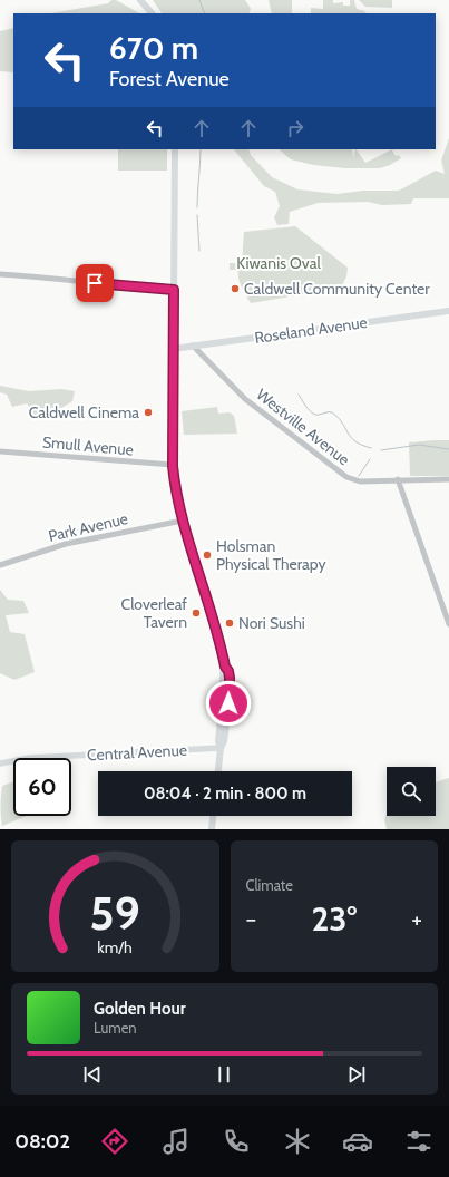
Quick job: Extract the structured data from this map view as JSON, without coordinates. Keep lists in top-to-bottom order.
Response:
{
  "streets": {
    "main road": ["Roseland Avenue", "Central Avenue"],
    "street": ["Westville Avenue", "Smull Avenue", "Park Avenue"]
  },
  "crossings": [
    ["Roseland Avenue", "Westville Avenue"]
  ],
  "parks": ["Kiwanis Oval"],
  "places": [
    "Caldwell Community Center",
    "Caldwell Cinema",
    "Holsman Physical Therapy",
    "Cloverleaf Tavern",
    "Nori Sushi"
  ],
  "page": {
    "turn": ["670 m", "Forest Avenue"],
    "limit": "60",
    "trip": "08:04 · 2 min · 800 m",
    "tile": "Climate",
    "heat": ["−", "23°", "+"],
    "song": ["Golden Hour", "Lumen"],
    "tabs": "08:02",
    "gauge": ["59", "km/h"]
  }
}
